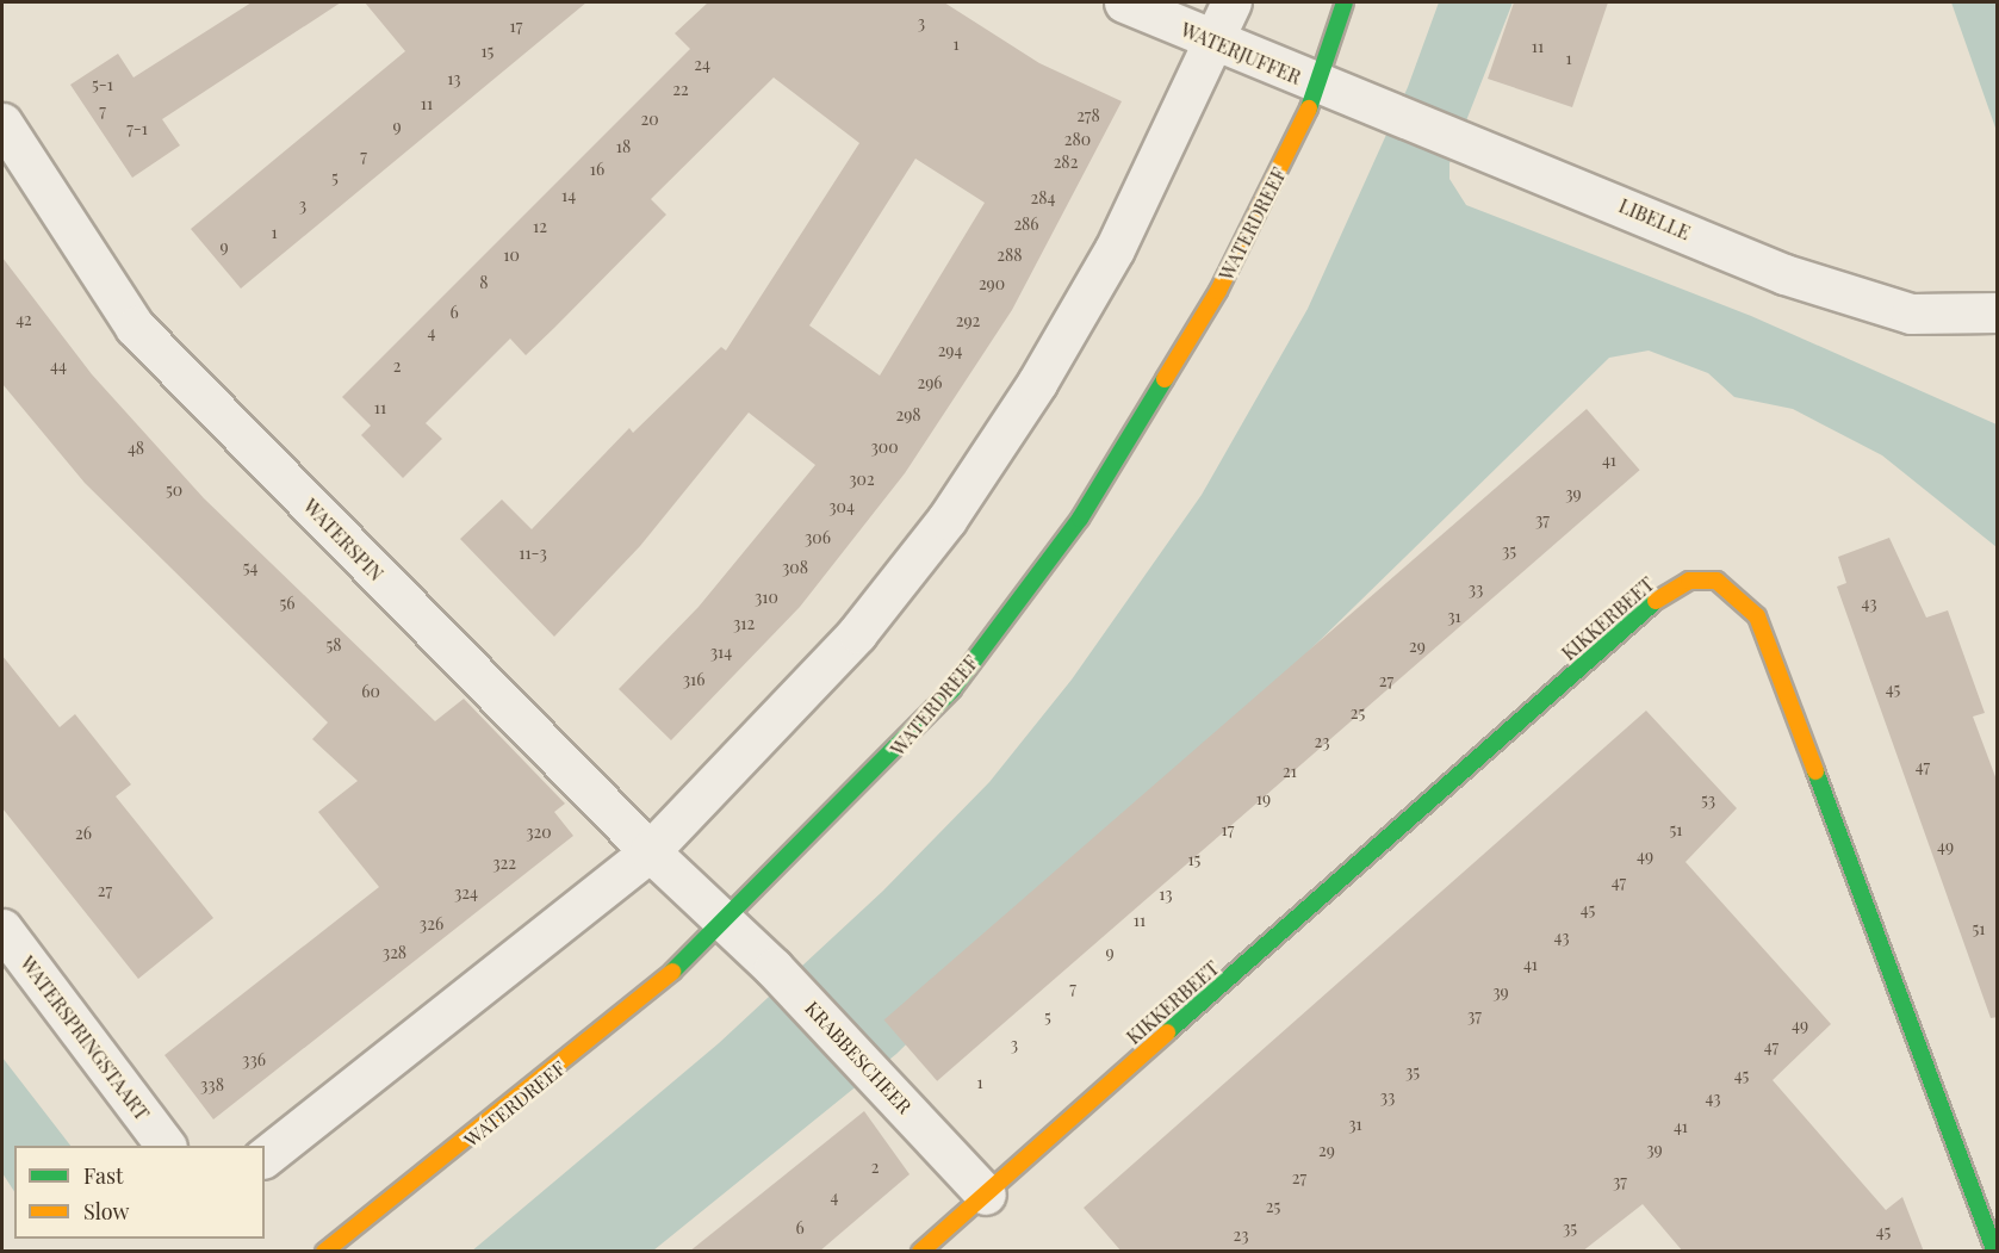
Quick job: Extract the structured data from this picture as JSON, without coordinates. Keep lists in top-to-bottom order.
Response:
{
  "streets": {
    "street": [
      "WATERJUFFER",
      "LIBELLE",
      "WATERDREEF",
      "WATERSPIN",
      "KIKKERBEET",
      "WATERSPRINGSTAART",
      "KRABBESCHEER"
    ]
  },
  "crossings": [
    ["WATERJUFFER", "LIBELLE"],
    ["WATERJUFFER", "WATERDREEF"],
    ["LIBELLE", "WATERDREEF"],
    ["WATERDREEF", "WATERSPIN"],
    ["WATERDREEF", "KRABBESCHEER"],
    ["WATERSPIN", "KRABBESCHEER"],
    ["KIKKERBEET", "KRABBESCHEER"]
  ],
  "house_numbers": [
    "3",
    "17",
    "1",
    "11",
    "15",
    "1",
    "24",
    "13",
    "5-1",
    "22",
    "11",
    "7",
    "278",
    "20",
    "9",
    "7-1",
    "280",
    "18",
    "7",
    "282",
    "16",
    "5",
    "14",
    "284",
    "3",
    "286",
    "12",
    "1",
    "9",
    "10",
    "288",
    "8",
    "290",
    "6",
    "42",
    "292",
    "4",
    "294",
    "44",
    "2",
    "296",
    "11",
    "298",
    "300",
    "48",
    "41",
    "302",
    "50",
    "39",
    "304",
    "37",
    "306",
    "35",
    "11-3",
    "54",
    "308",
    "33",
    "310",
    "56",
    "43",
    "31",
    "312",
    "58",
    "29",
    "314",
    "316",
    "27",
    "45",
    "60",
    "25",
    "23",
    "47",
    "21",
    "19",
    "53",
    "17",
    "51",
    "320",
    "26",
    "49",
    "49",
    "15",
    "322",
    "47",
    "27",
    "324",
    "13",
    "45",
    "11",
    "326",
    "51",
    "43",
    "328",
    "9",
    "41",
    "7",
    "39",
    "37",
    "5",
    "49",
    "3",
    "47",
    "336",
    "35",
    "45",
    "1",
    "338",
    "33",
    "43",
    "31",
    "41",
    "39",
    "29",
    "2",
    "27",
    "37",
    "4",
    "25",
    "6",
    "35",
    "45",
    "23"
  ],
  "legend": ["Fast", "Slow"]
}
